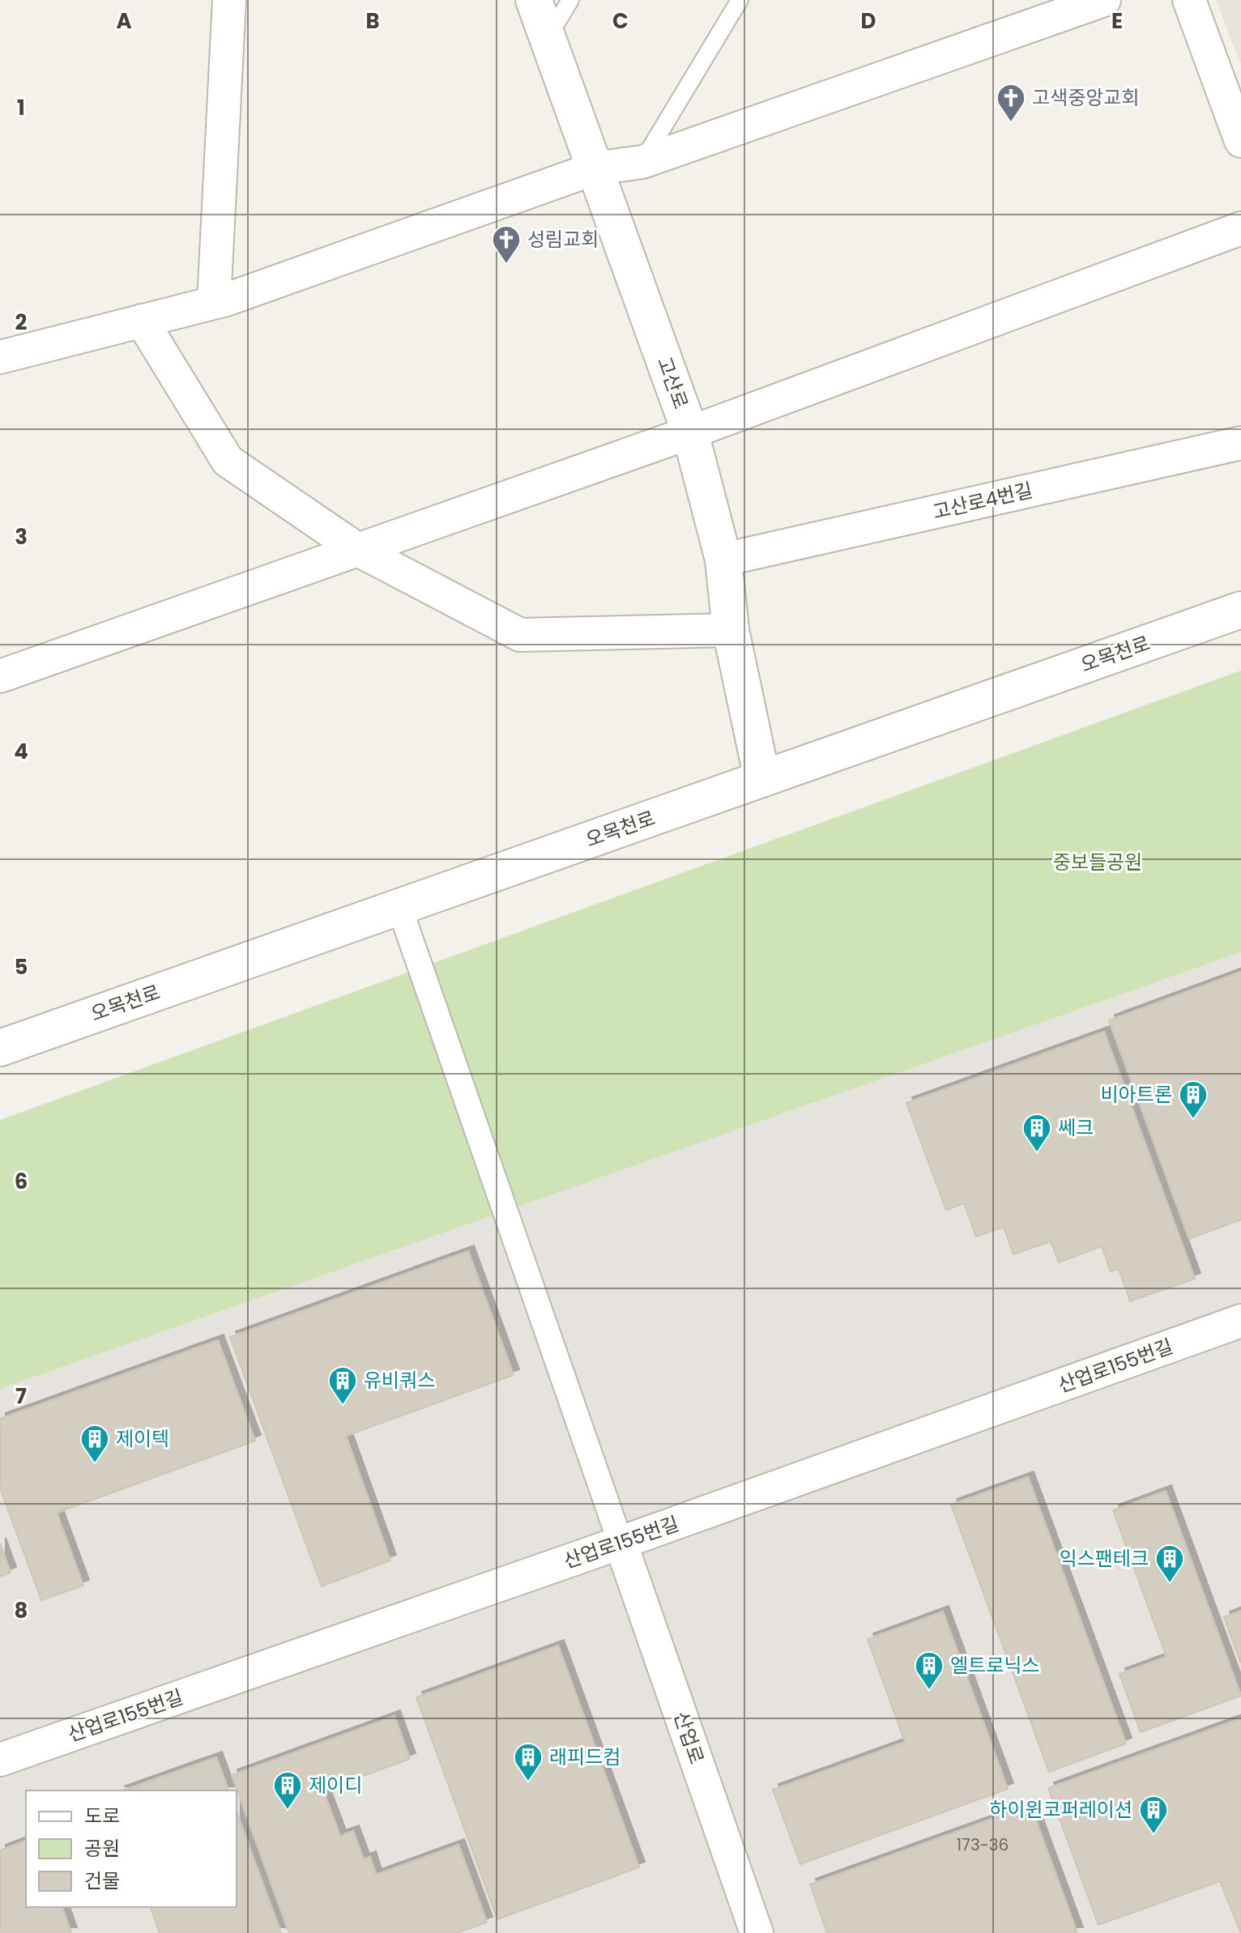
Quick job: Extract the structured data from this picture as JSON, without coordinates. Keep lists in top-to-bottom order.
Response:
{
  "streets": {
    "street": [
      "고산로",
      "고산로4번길",
      "오목천로",
      "산업로155번길",
      "산업로"
    ]
  },
  "crossings": [
    ["고산로", "고산로4번길"],
    ["고산로", "오목천로"],
    ["산업로155번길", "산업로"]
  ],
  "parks": ["중보들공원"],
  "places": {
    "church": ["고색중앙교회", "성림교회"],
    "building": [
      "비아트론",
      "쎄크",
      "유비쿼스",
      "제이텍",
      "익스팬테크",
      "엘트로닉스",
      "래피드컴",
      "제이디",
      "하이윈코퍼레이션"
    ]
  },
  "house_numbers": ["173-36"],
  "legend": ["도로", "공원", "건물"],
  "grid": {
    "columns": [
      "A",
      "B",
      "C",
      "D",
      "E"
    ],
    "rows": [
      "1",
      "2",
      "3",
      "4",
      "5",
      "6",
      "7",
      "8"
    ]
  }
}
